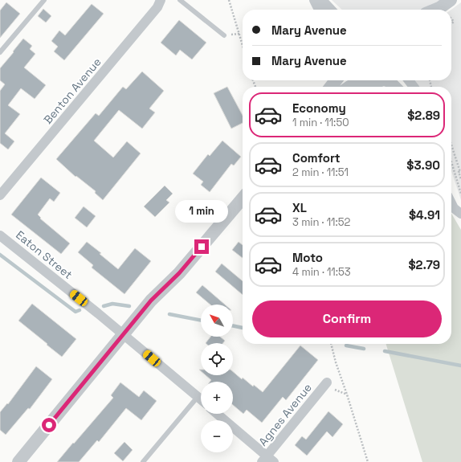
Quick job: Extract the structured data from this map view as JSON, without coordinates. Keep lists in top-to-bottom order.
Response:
{
  "streets": {
    "street": ["Benton Avenue", "Eaton Street", "Agnes Avenue"]
  },
  "north": "top left",
  "page": {
    "banner": ["Mary Avenue", "Mary Avenue"],
    "list": [
      {
        "name": "Economy",
        "note": "1 min · 11:50",
        "value": "$2.89"
      },
      {
        "name": "Comfort",
        "note": "2 min · 11:51",
        "value": "$3.90"
      },
      {
        "name": "XL",
        "note": "3 min · 11:52",
        "value": "$4.91"
      },
      {
        "name": "Moto",
        "note": "4 min · 11:53",
        "value": "$2.79"
      }
    ],
    "bubble": "1 min",
    "buttons": "Confirm",
    "map_buttons": ["+", "−"]
  }
}
